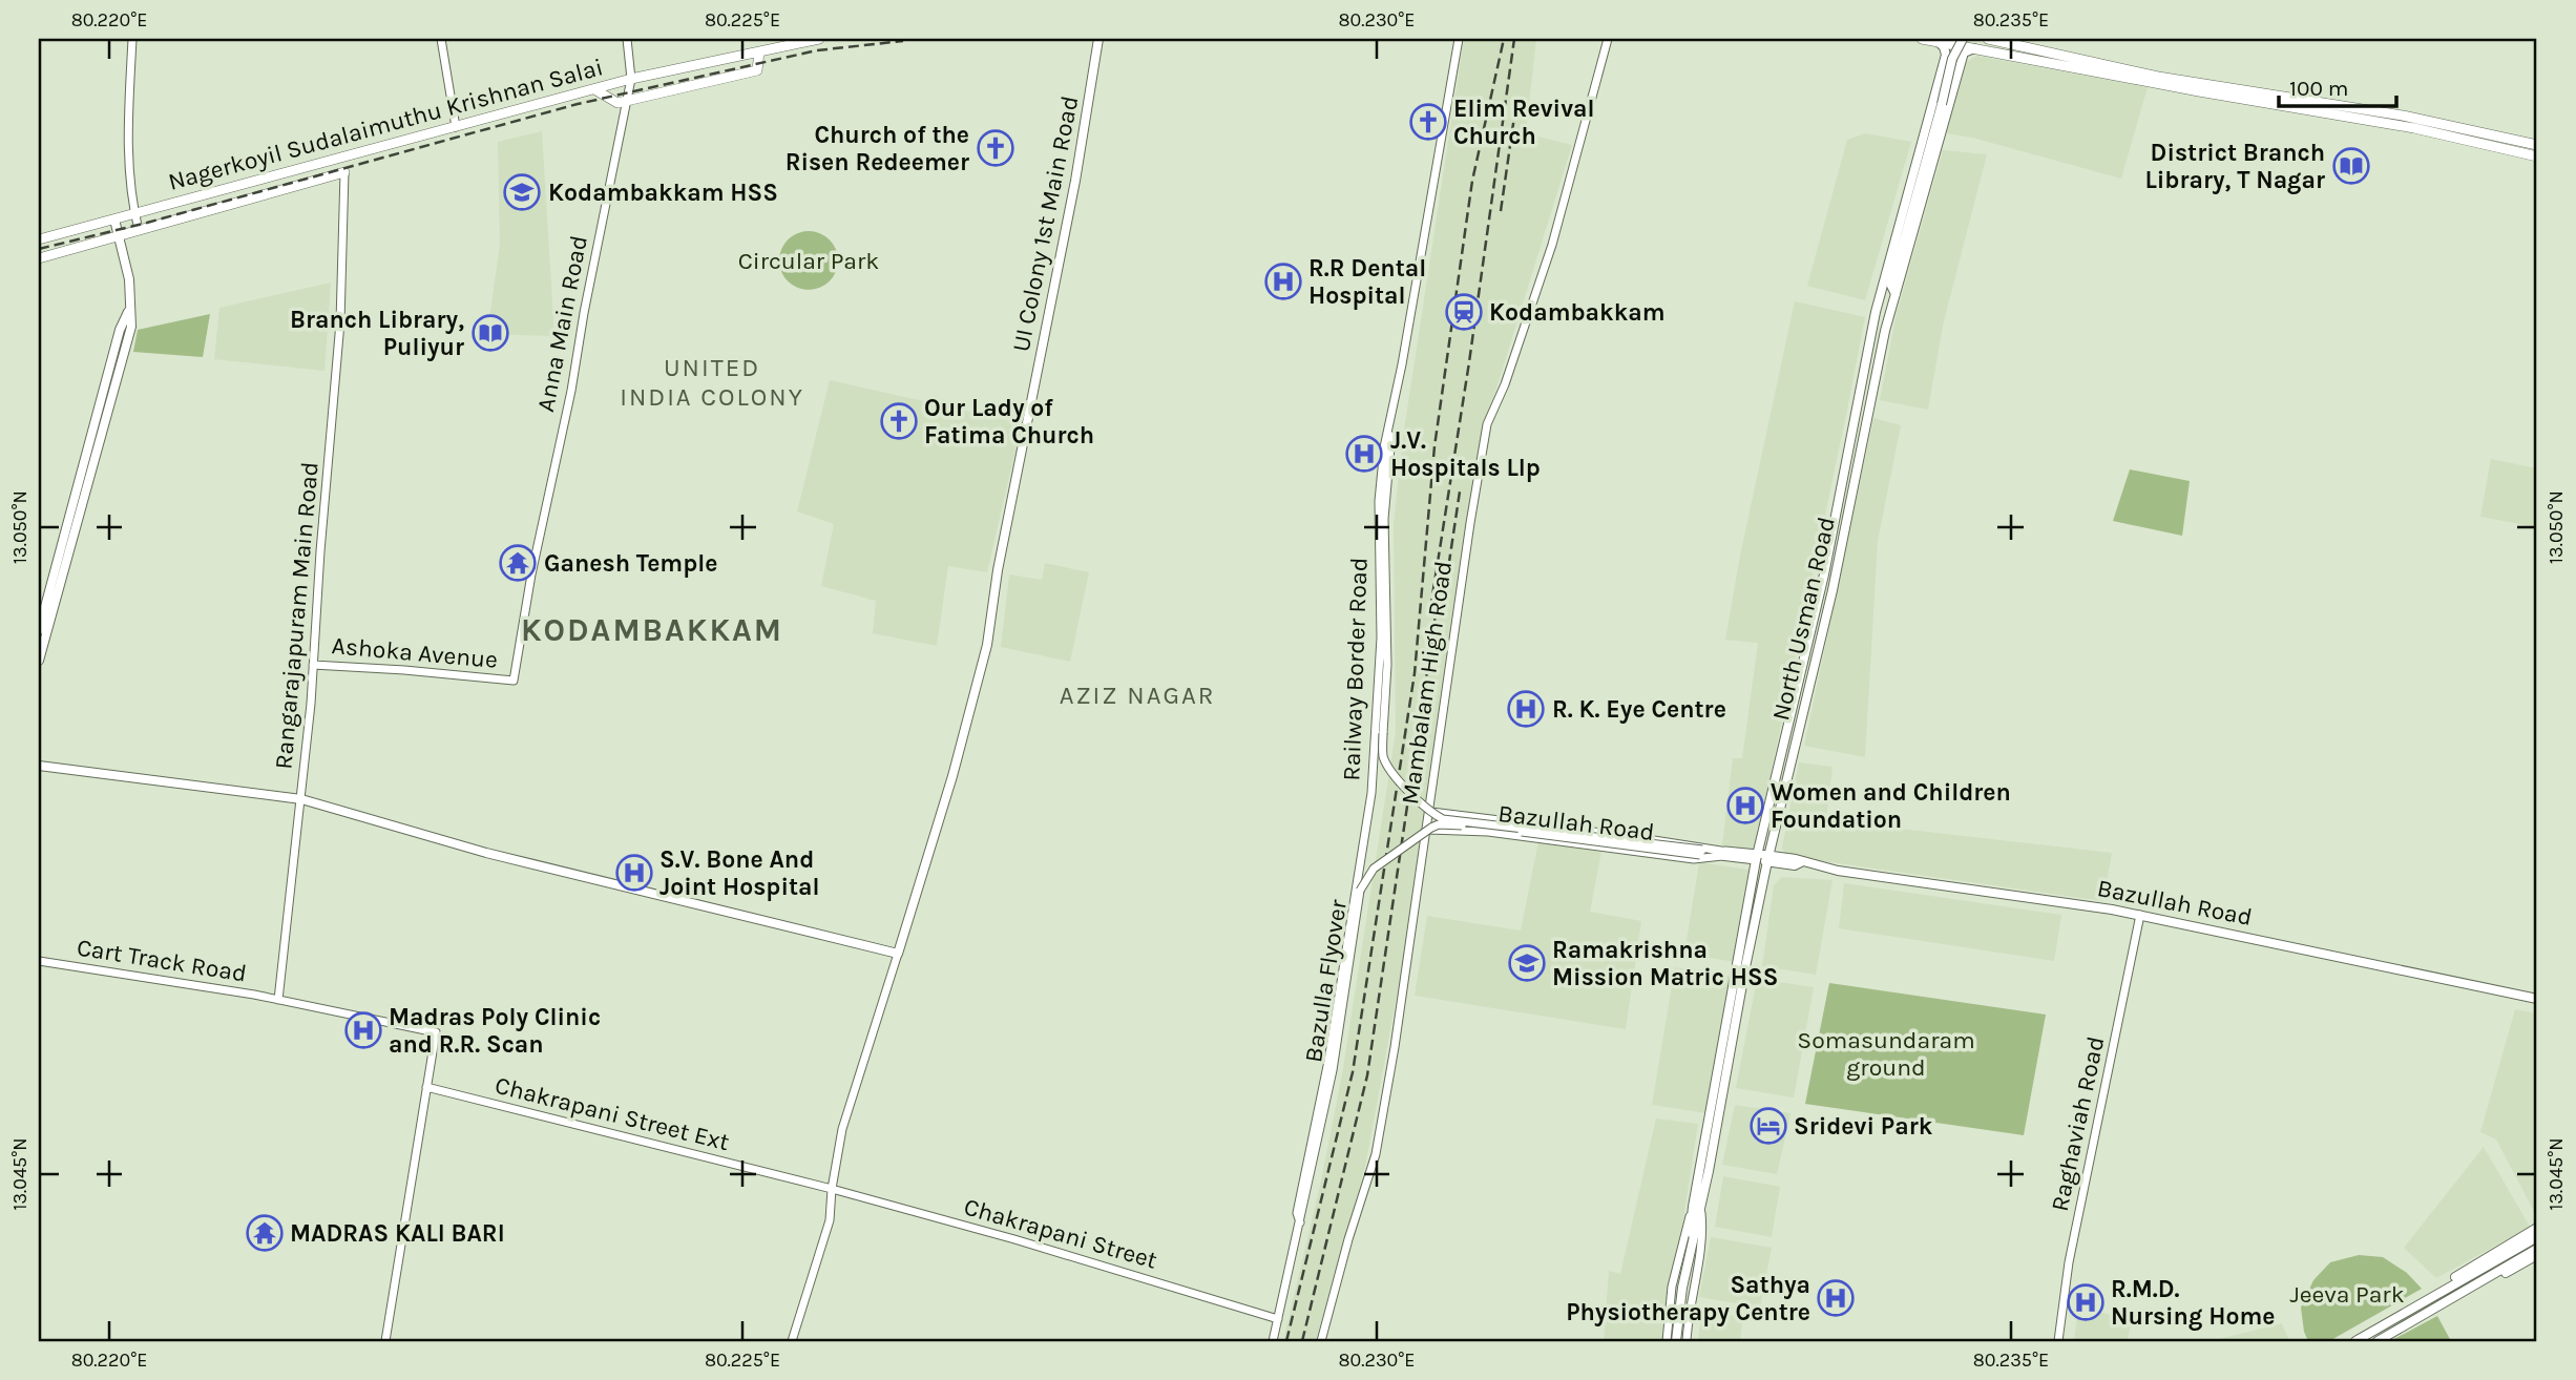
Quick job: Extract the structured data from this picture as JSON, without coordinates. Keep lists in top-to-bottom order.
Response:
{
  "streets": {
    "main road": [
      "Nagerkoyil Sudalaimuthu Krishnan Salai",
      "UI Colony 1st Main Road",
      "Rangarajapuram Main Road",
      "North Usman Road",
      "Bazullah Road"
    ],
    "street": [
      "Anna Main Road",
      "Ashoka Avenue",
      "Railway Border Road",
      "Mambalam High Road",
      "Cart Track Road",
      "Bazulla Flyover",
      "Chakrapani Street Ext",
      "Raghaviah Road",
      "Chakrapani Street"
    ]
  },
  "crossings": [
    ["Nagerkoyil Sudalaimuthu Krishnan Salai", "Anna Main Road"],
    ["UI Colony 1st Main Road", "Rangarajapuram Main Road"],
    ["Anna Main Road", "Ashoka Avenue"],
    ["Rangarajapuram Main Road", "Ashoka Avenue"],
    ["North Usman Road", "Bazullah Road"],
    ["Railway Border Road", "Bazulla Flyover"],
    ["Railway Border Road", "Chakrapani Street"],
    ["Mambalam High Road", "Bazullah Road"],
    ["Bazullah Road", "Bazulla Flyover"],
    ["Bazullah Road", "Raghaviah Road"],
    ["Cart Track Road", "Chakrapani Street Ext"],
    ["Chakrapani Street Ext", "Chakrapani Street"]
  ],
  "districts": ["UNITED INDIA COLONY", "KODAMBAKKAM", "AZIZ NAGAR"],
  "parks": ["Circular Park", "Somasundaram ground", "Jeeva Park"],
  "places": {
    "church": ["Elim Revival Church", "Church of the Risen Redeemer", "Our Lady of Fatima Church"],
    "library": ["District Branch Library, T Nagar", "Branch Library, Puliyur"],
    "school or university": ["Kodambakkam HSS", "Ramakrishna Mission Matric HSS"],
    "hospital": [
      "R.R Dental Hospital",
      "J.V. Hospitals Llp",
      "R. K. Eye Centre",
      "Women and Children Foundation",
      "S.V. Bone And Joint Hospital",
      "Madras Poly Clinic and R.R. Scan",
      "Sathya Physiotherapy Centre",
      "R.M.D. Nursing Home"
    ],
    "station": ["Kodambakkam"],
    "temple": ["Ganesh Temple", "MADRAS KALI BARI"],
    "hotel": ["Sridevi Park"]
  },
  "scale_bar": "100 m",
  "coordinates": [
    "80.220°E",
    "80.225°E",
    "80.230°E",
    "80.235°E",
    "13.050°N",
    "13.045°N"
  ]
}
